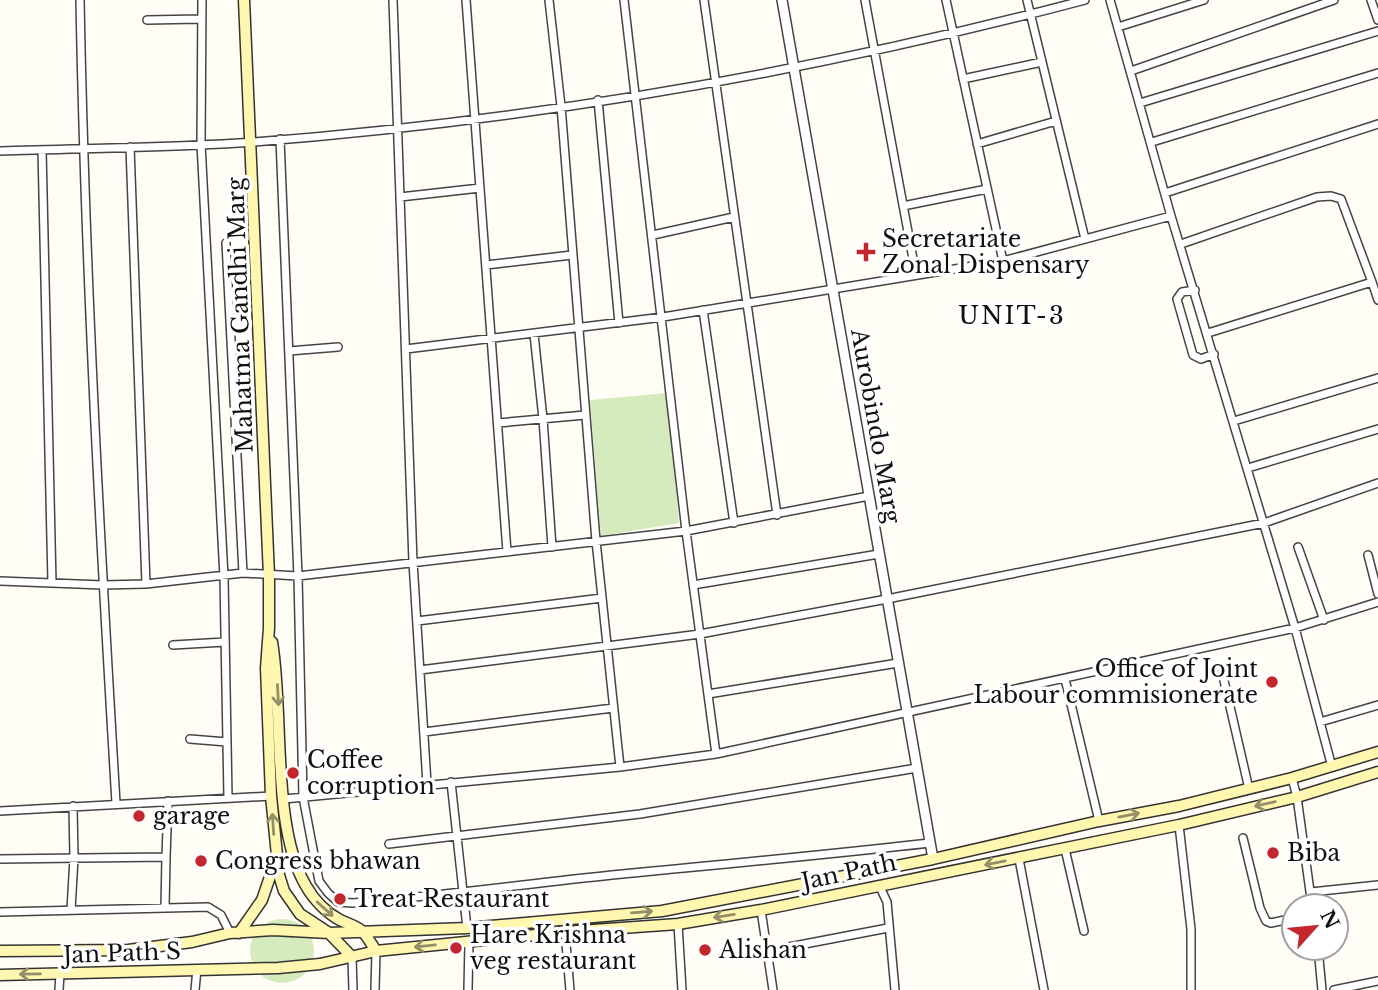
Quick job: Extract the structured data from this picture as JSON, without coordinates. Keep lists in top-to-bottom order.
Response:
{
  "streets": {
    "main road": ["Mahatma Gandhi Marg", "Jan Path", "Jan Path S"],
    "street": ["Aurobindo Marg"]
  },
  "crossings": [
    ["Mahatma Gandhi Marg", "Jan Path"],
    ["Aurobindo Marg", "Jan Path"],
    ["Jan Path", "Jan Path S"]
  ],
  "districts": ["UNIT-3"],
  "places": {
    "health": ["Secretariate Zonal Dispensary"],
    "other": [
      "Office of Joint Labour commisionerate",
      "Coffee corruption",
      "garage",
      "Biba",
      "Congress bhawan",
      "Treat Restaurant",
      "Hare Krishna veg restaurant",
      "Alishan"
    ]
  },
  "north": "top right"
}
